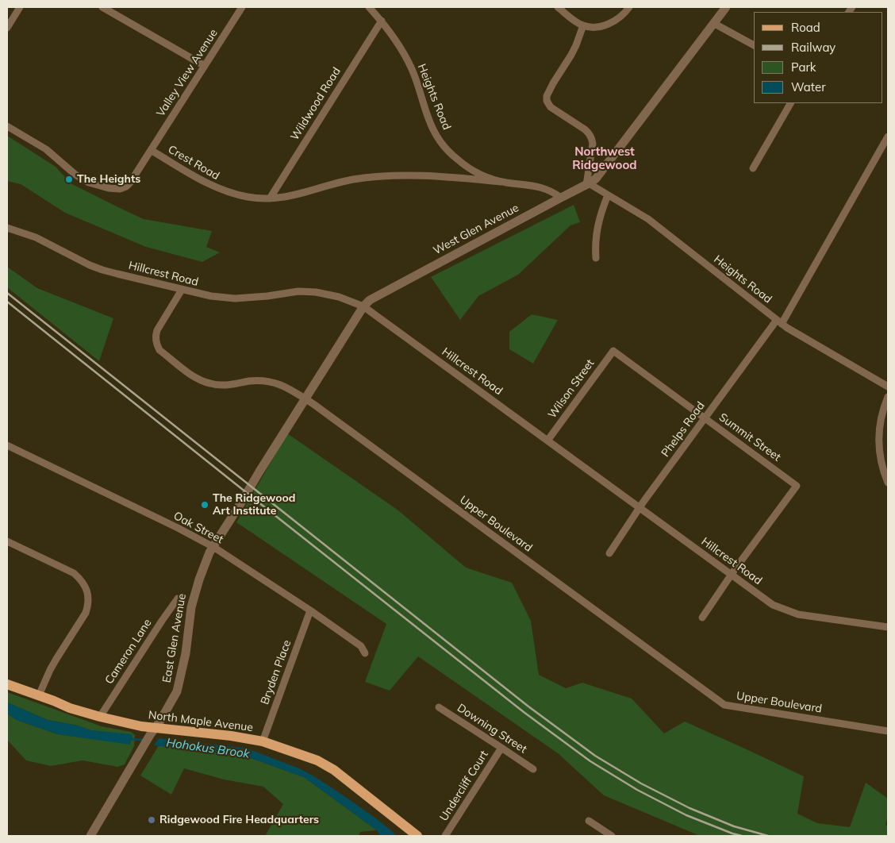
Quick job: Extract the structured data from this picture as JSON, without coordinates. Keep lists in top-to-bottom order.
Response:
{
  "streets": {
    "main road": ["North Maple Avenue"],
    "street": [
      "Valley View Avenue",
      "Heights Road",
      "Wildwood Road",
      "Crest Road",
      "West Glen Avenue",
      "Hillcrest Road",
      "Wilson Street",
      "Phelps Road",
      "Summit Street",
      "Upper Boulevard",
      "Oak Street",
      "East Glen Avenue",
      "Cameron Lane",
      "Bryden Place",
      "Downing Street",
      "Undercliff Court"
    ]
  },
  "crossings": [
    ["Valley View Avenue", "Crest Road"],
    ["Heights Road", "Wildwood Road"],
    ["Heights Road", "Crest Road"],
    ["Heights Road", "West Glen Avenue"],
    ["Heights Road", "Phelps Road"],
    ["Wildwood Road", "Crest Road"],
    ["West Glen Avenue", "Hillcrest Road"],
    ["West Glen Avenue", "Upper Boulevard"],
    ["West Glen Avenue", "East Glen Avenue"],
    ["Hillcrest Road", "Wilson Street"],
    ["Hillcrest Road", "Phelps Road"],
    ["Hillcrest Road", "Summit Street"],
    ["Hillcrest Road", "Upper Boulevard"],
    ["Wilson Street", "Summit Street"],
    ["Phelps Road", "Summit Street"],
    ["Oak Street", "East Glen Avenue"],
    ["Oak Street", "Bryden Place"],
    ["East Glen Avenue", "North Maple Avenue"],
    ["Cameron Lane", "North Maple Avenue"],
    ["Bryden Place", "North Maple Avenue"],
    ["Downing Street", "Undercliff Court"]
  ],
  "districts": ["Northwest Ridgewood"],
  "water": ["Hohokus Brook"],
  "places": ["The Heights", "The Ridgewood Art Institute", "Ridgewood Fire Headquarters"],
  "legend": [
    "Road",
    "Railway",
    "Park",
    "Water"
  ]
}
